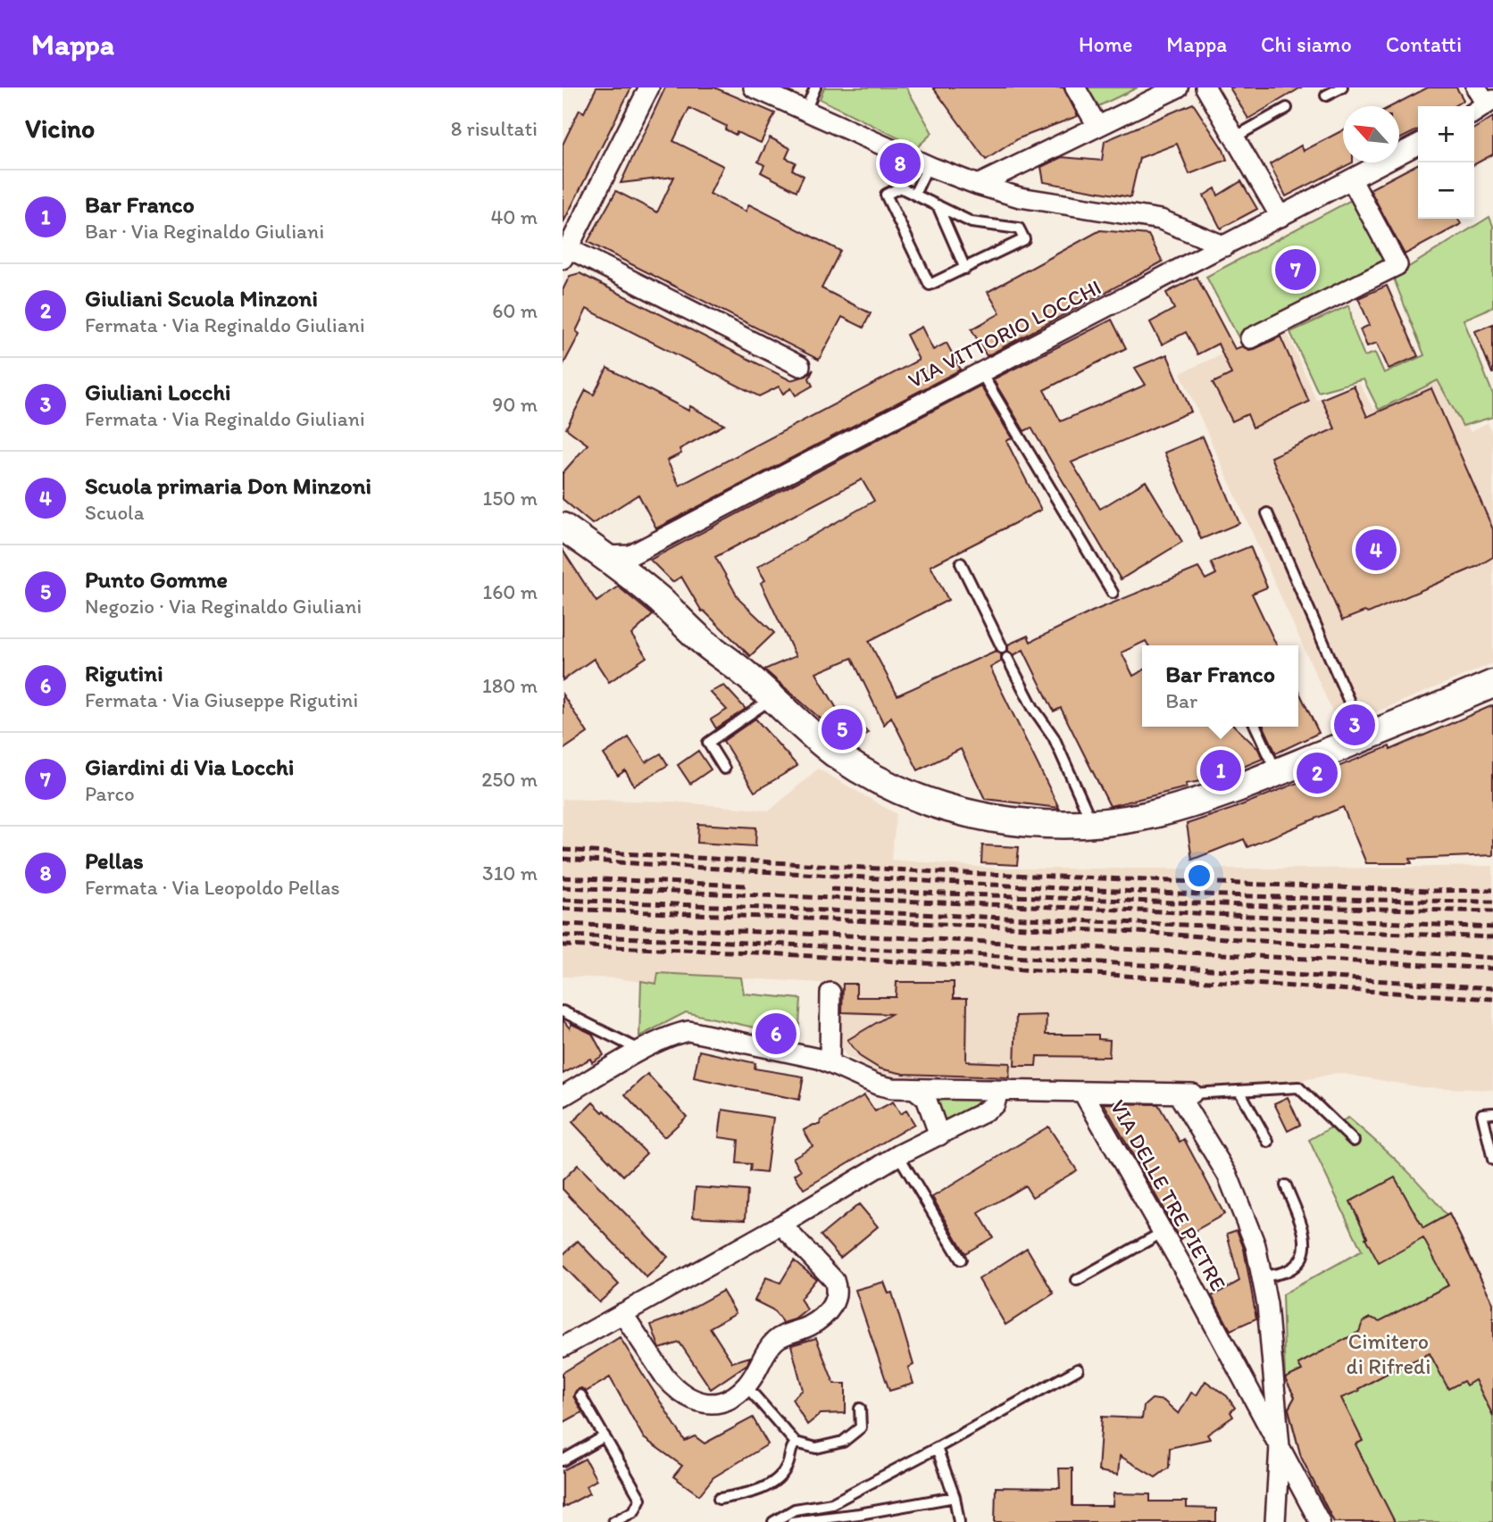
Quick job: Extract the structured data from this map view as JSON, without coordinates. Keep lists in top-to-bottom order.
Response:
{
  "streets": {
    "street": ["VIA VITTORIO LOCCHI", "VIA DELLE TRE PIETRE"]
  },
  "parks": ["Cimitero di Rifredi"],
  "north": "top left",
  "page": {
    "header": "Mappa",
    "nav": [
      "Home",
      "Mappa",
      "Chi siamo",
      "Contatti"
    ],
    "heading": ["Vicino", "8 risultati"],
    "map_buttons": ["+", "−"],
    "pins": [
      "8",
      "7",
      "4",
      "3",
      "5",
      "1",
      "2",
      "6"
    ],
    "list": [
      {
        "mark": "1",
        "name": "Bar Franco",
        "note": "Bar · Via Reginaldo Giuliani",
        "value": "40 m"
      },
      {
        "mark": "2",
        "name": "Giuliani Scuola Minzoni",
        "note": "Fermata · Via Reginaldo Giuliani",
        "value": "60 m"
      },
      {
        "mark": "3",
        "name": "Giuliani Locchi",
        "note": "Fermata · Via Reginaldo Giuliani",
        "value": "90 m"
      },
      {
        "mark": "4",
        "name": "Scuola primaria Don Minzoni",
        "note": "Scuola",
        "value": "150 m"
      },
      {
        "mark": "5",
        "name": "Punto Gomme",
        "note": "Negozio · Via Reginaldo Giuliani",
        "value": "160 m"
      },
      {
        "mark": "6",
        "name": "Rigutini",
        "note": "Fermata · Via Giuseppe Rigutini",
        "value": "180 m"
      },
      {
        "mark": "7",
        "name": "Giardini di Via Locchi",
        "note": "Parco",
        "value": "250 m"
      },
      {
        "mark": "8",
        "name": "Pellas",
        "note": "Fermata · Via Leopoldo Pellas",
        "value": "310 m"
      }
    ],
    "popup": ["Bar Franco", "Bar"]
  }
}
